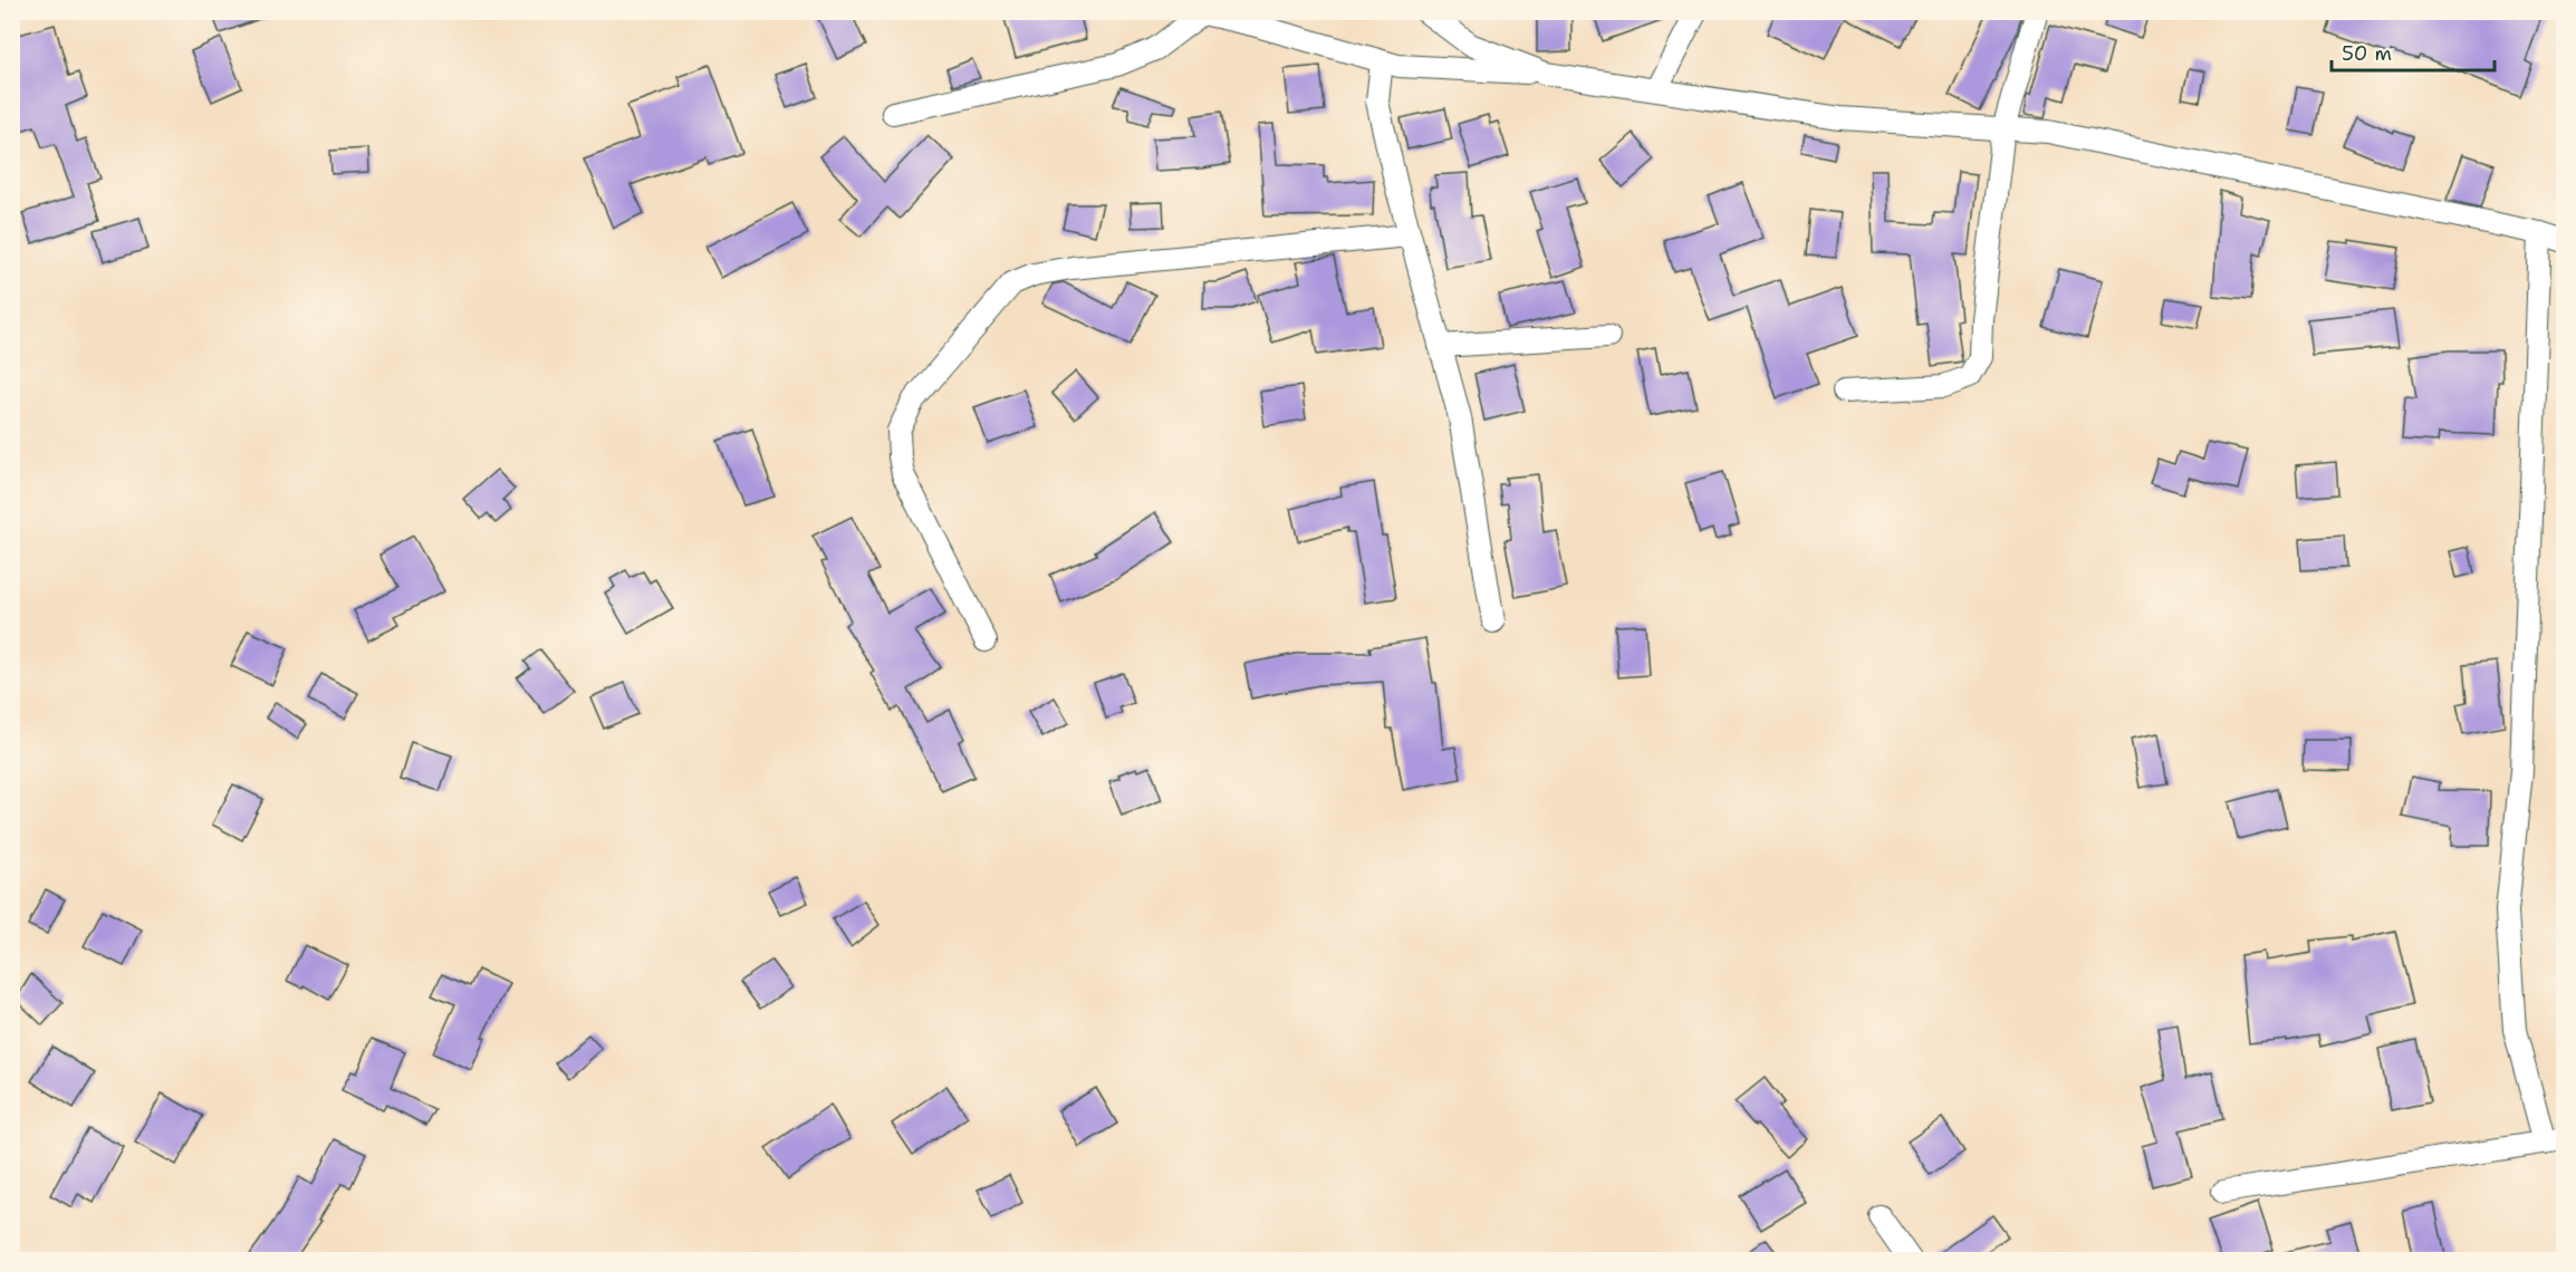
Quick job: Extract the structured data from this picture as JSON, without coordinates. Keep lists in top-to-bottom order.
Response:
{
  "scale_bar": "50 m"
}
